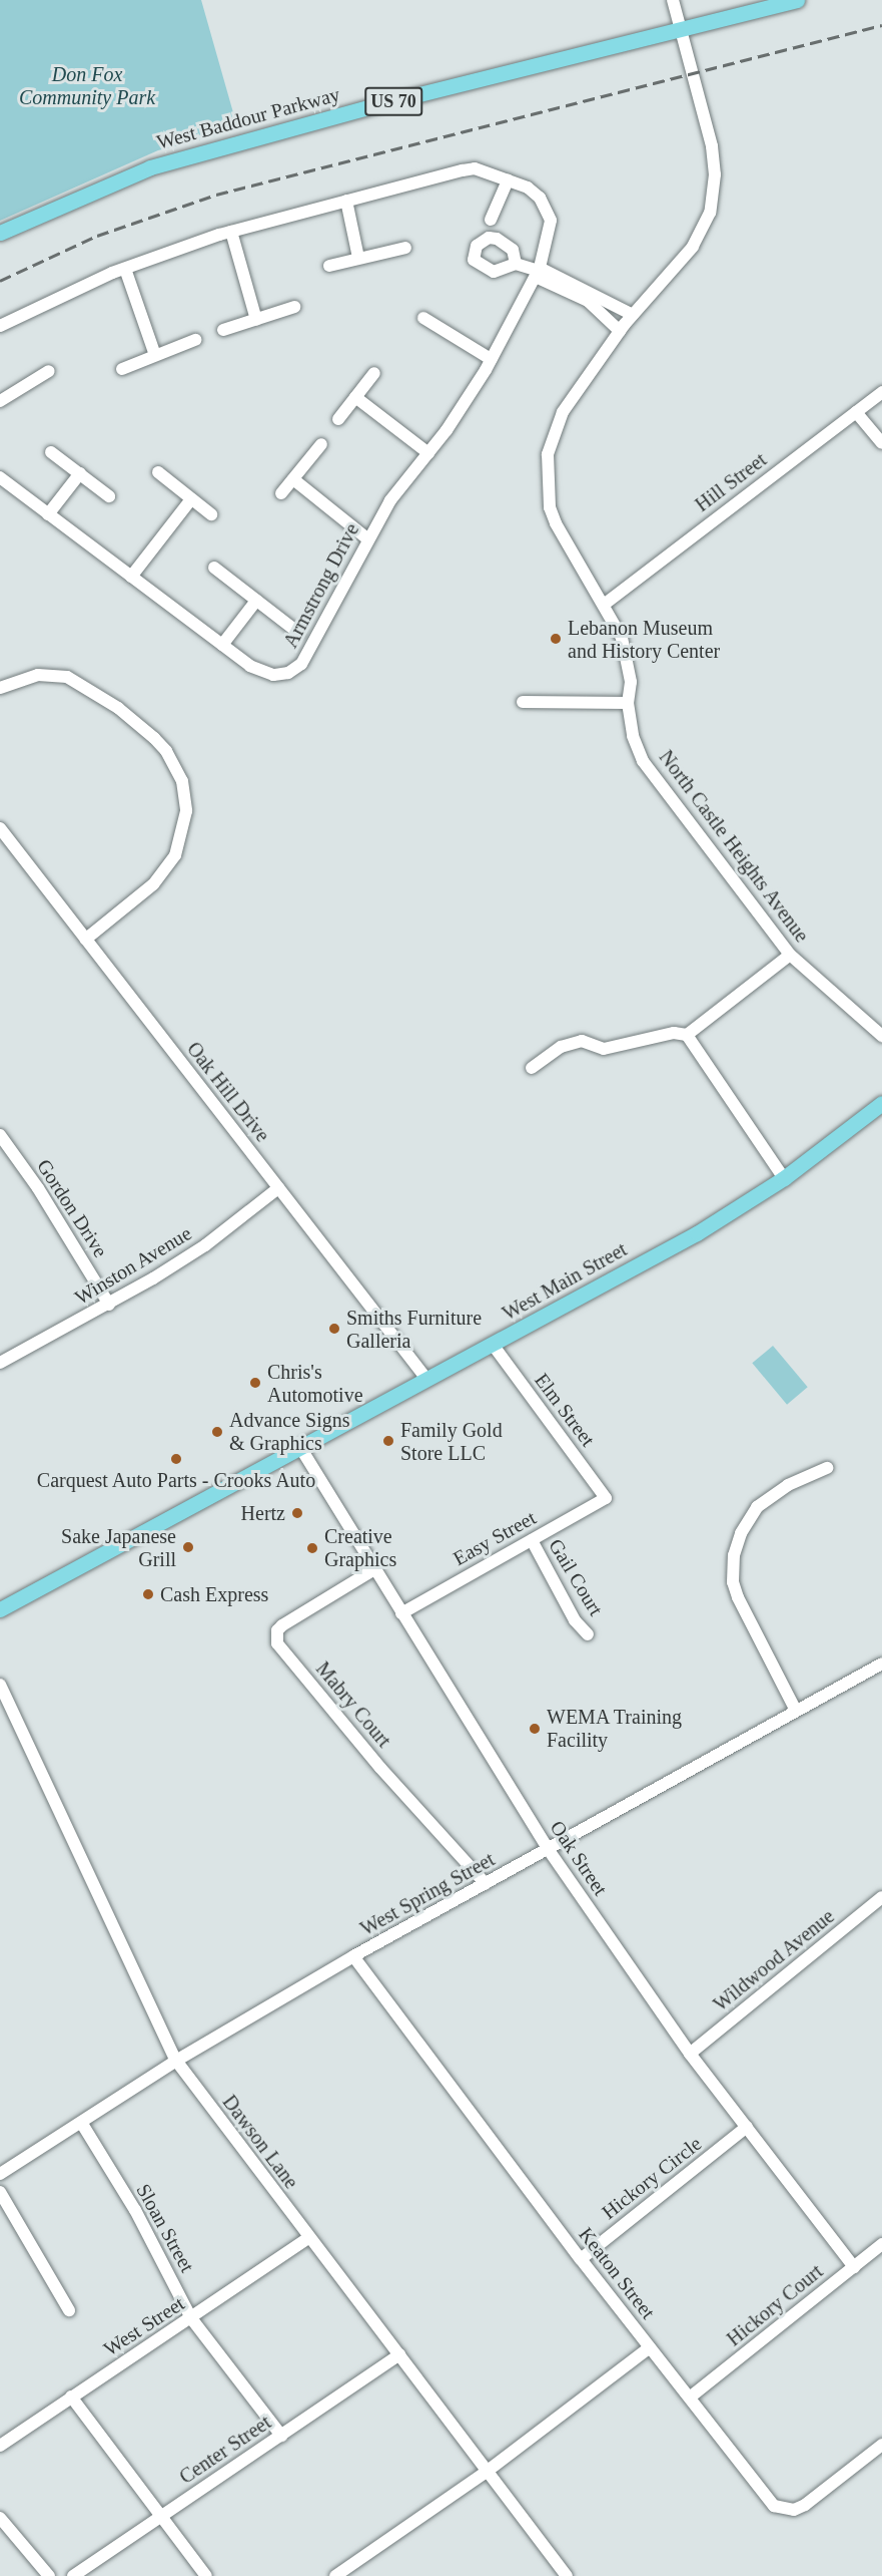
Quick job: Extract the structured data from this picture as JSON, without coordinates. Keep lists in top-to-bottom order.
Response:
{
  "streets": {
    "main road": ["US 70", "West Baddour Parkway", "West Main Street"],
    "street": [
      "Hill Street",
      "Armstrong Drive",
      "North Castle Heights Avenue",
      "Oak Hill Drive",
      "Gordon Drive",
      "Winston Avenue",
      "Elm Street",
      "Easy Street",
      "Gail Court",
      "Mabry Court",
      "Oak Street",
      "West Spring Street",
      "Wildwood Avenue",
      "Dawson Lane",
      "Hickory Circle",
      "Sloan Street",
      "Keaton Street",
      "Hickory Court",
      "West Street",
      "Center Street"
    ]
  },
  "crossings": [
    ["West Baddour Parkway", "North Castle Heights Avenue"],
    ["Hill Street", "North Castle Heights Avenue"],
    ["Oak Hill Drive", "Winston Avenue"],
    ["Oak Hill Drive", "West Main Street"],
    ["Gordon Drive", "Winston Avenue"],
    ["West Main Street", "Elm Street"],
    ["West Main Street", "Oak Street"],
    ["Elm Street", "Easy Street"],
    ["Easy Street", "Gail Court"],
    ["Easy Street", "Oak Street"],
    ["Mabry Court", "Oak Street"],
    ["Mabry Court", "West Spring Street"],
    ["Oak Street", "West Spring Street"],
    ["Oak Street", "Wildwood Avenue"],
    ["Oak Street", "Hickory Circle"],
    ["Oak Street", "Hickory Court"],
    ["West Spring Street", "Dawson Lane"],
    ["West Spring Street", "Sloan Street"],
    ["West Spring Street", "Keaton Street"],
    ["Dawson Lane", "West Street"],
    ["Dawson Lane", "Center Street"],
    ["Hickory Circle", "Keaton Street"],
    ["Sloan Street", "West Street"],
    ["Sloan Street", "Center Street"],
    ["Keaton Street", "Hickory Court"]
  ],
  "parks": ["Don Fox Community Park"],
  "places": [
    "Lebanon Museum and History Center",
    "Smiths Furniture Galleria",
    "Chris's Automotive",
    "Advance Signs & Graphics",
    "Family Gold Store LLC",
    "Carquest Auto Parts - Crooks Auto",
    "Hertz",
    "Sake Japanese Grill",
    "Creative Graphics",
    "Cash Express",
    "WEMA Training Facility"
  ]
}
